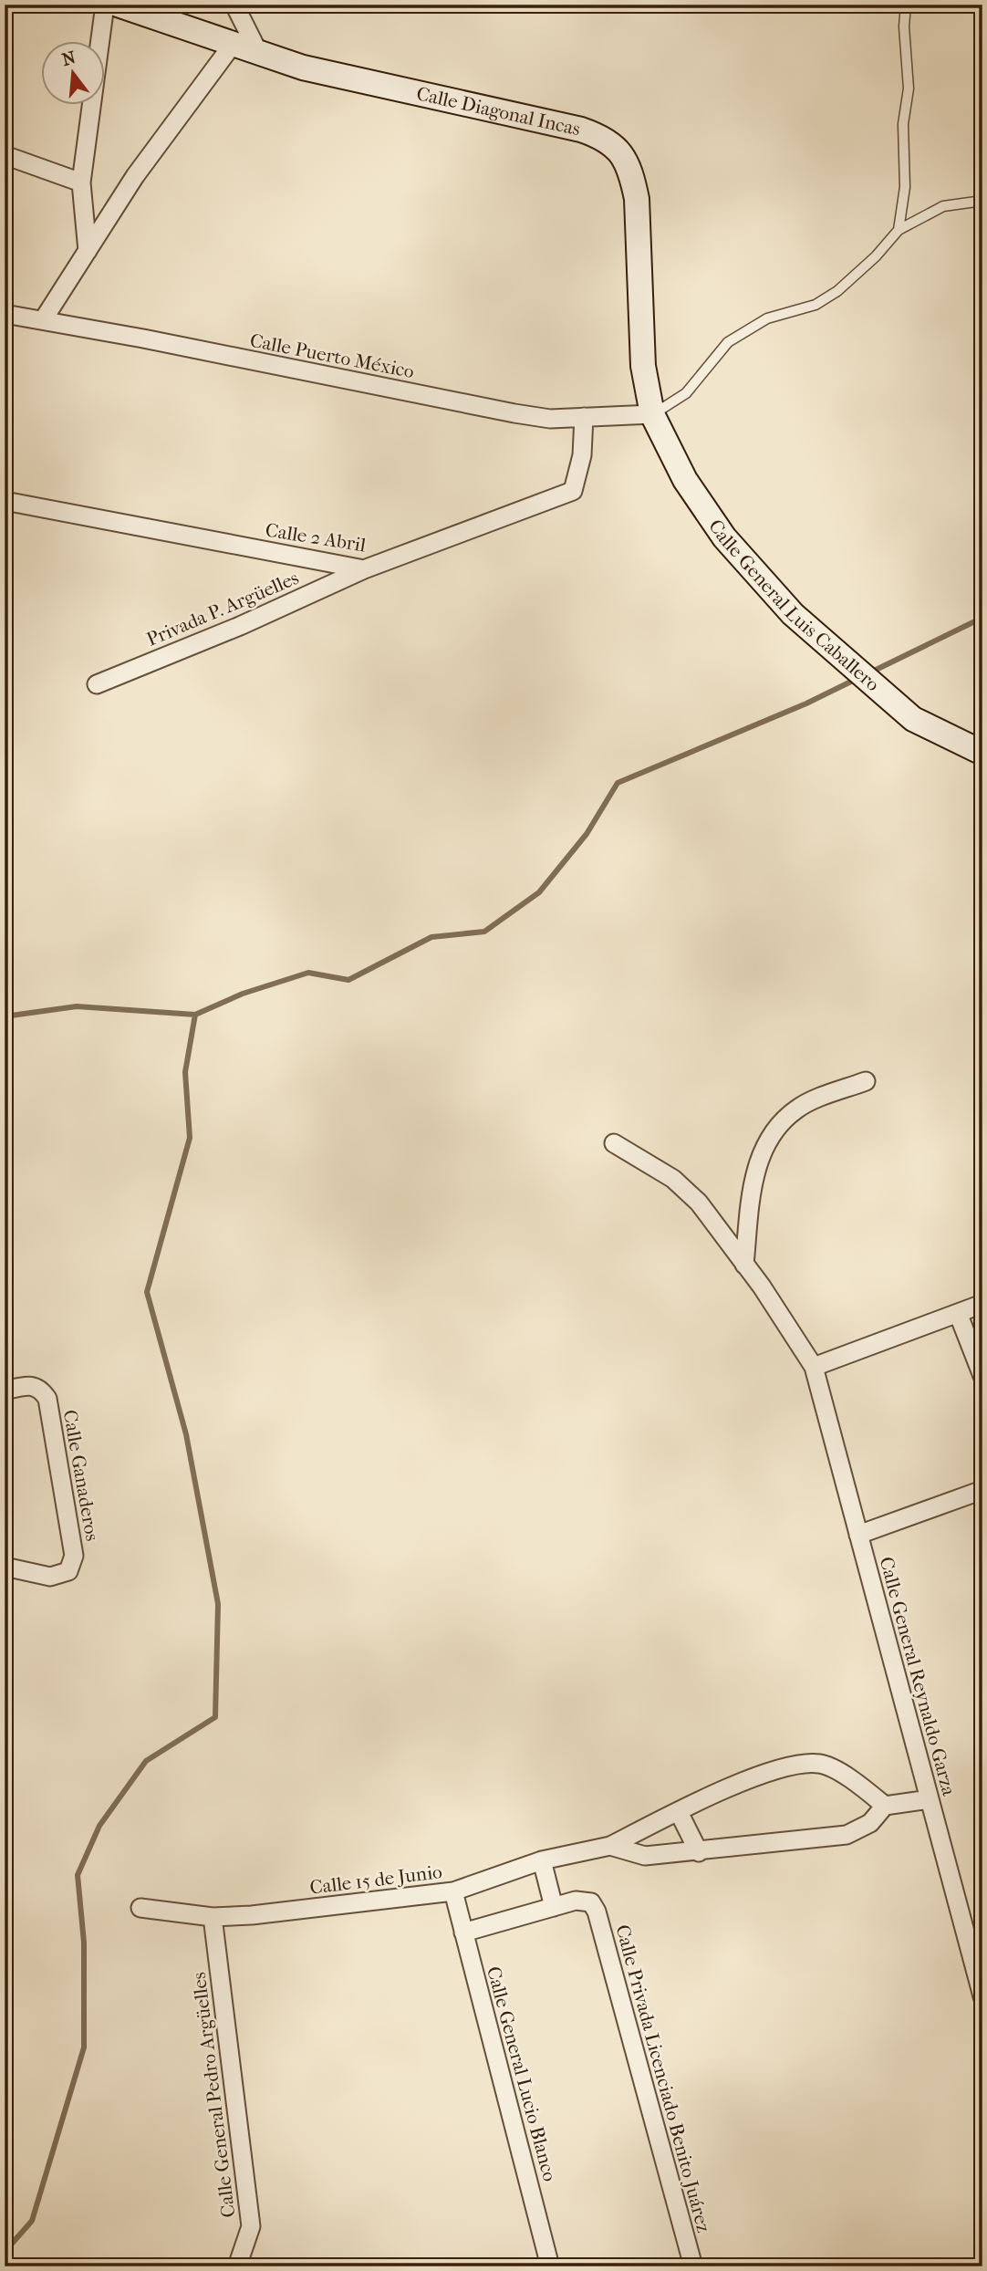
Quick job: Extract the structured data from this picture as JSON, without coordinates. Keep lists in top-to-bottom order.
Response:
{
  "streets": {
    "street": [
      "Calle Diagonal Incas",
      "Calle Puerto México",
      "Calle 2 Abril",
      "Calle General Luis Caballero",
      "Privada P. Argüelles",
      "Calle Ganaderos",
      "Calle General Reynaldo Garza",
      "Calle 15 de Junio",
      "Calle General Lucio Blanco",
      "Calle Privada Licenciado Benito Juárez",
      "Calle General Pedro Argüelles"
    ]
  },
  "crossings": [
    ["Calle Diagonal Incas", "Calle Puerto México"],
    ["Calle Diagonal Incas", "Calle General Luis Caballero"],
    ["Calle Puerto México", "Calle 2 Abril"],
    ["Calle Puerto México", "Calle General Luis Caballero"],
    ["Calle 2 Abril", "Privada P. Argüelles"],
    ["Calle 15 de Junio", "Calle General Lucio Blanco"],
    ["Calle 15 de Junio", "Calle General Pedro Argüelles"]
  ],
  "north": "top"
}
